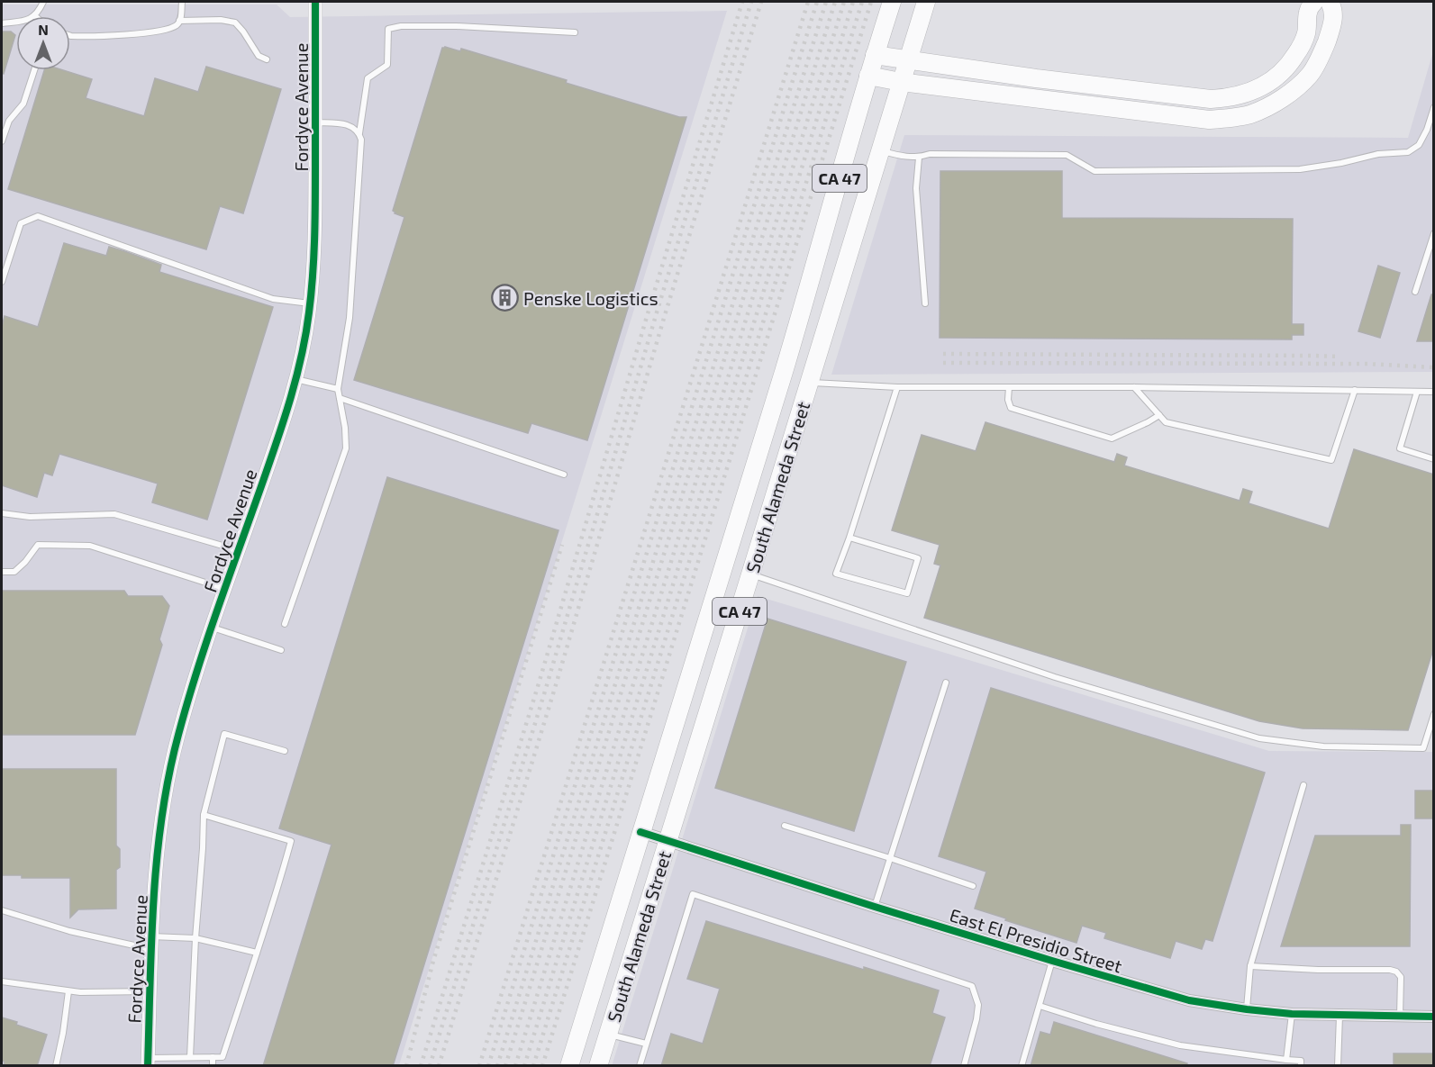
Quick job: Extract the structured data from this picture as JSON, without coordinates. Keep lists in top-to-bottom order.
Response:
{
  "streets": {
    "main road": ["CA 47", "South Alameda Street"],
    "street": ["Fordyce Avenue", "East El Presidio Street"]
  },
  "crossings": [
    ["South Alameda Street", "East El Presidio Street"]
  ],
  "places": {
    "building": ["Penske Logistics"]
  },
  "north": "top"
}
